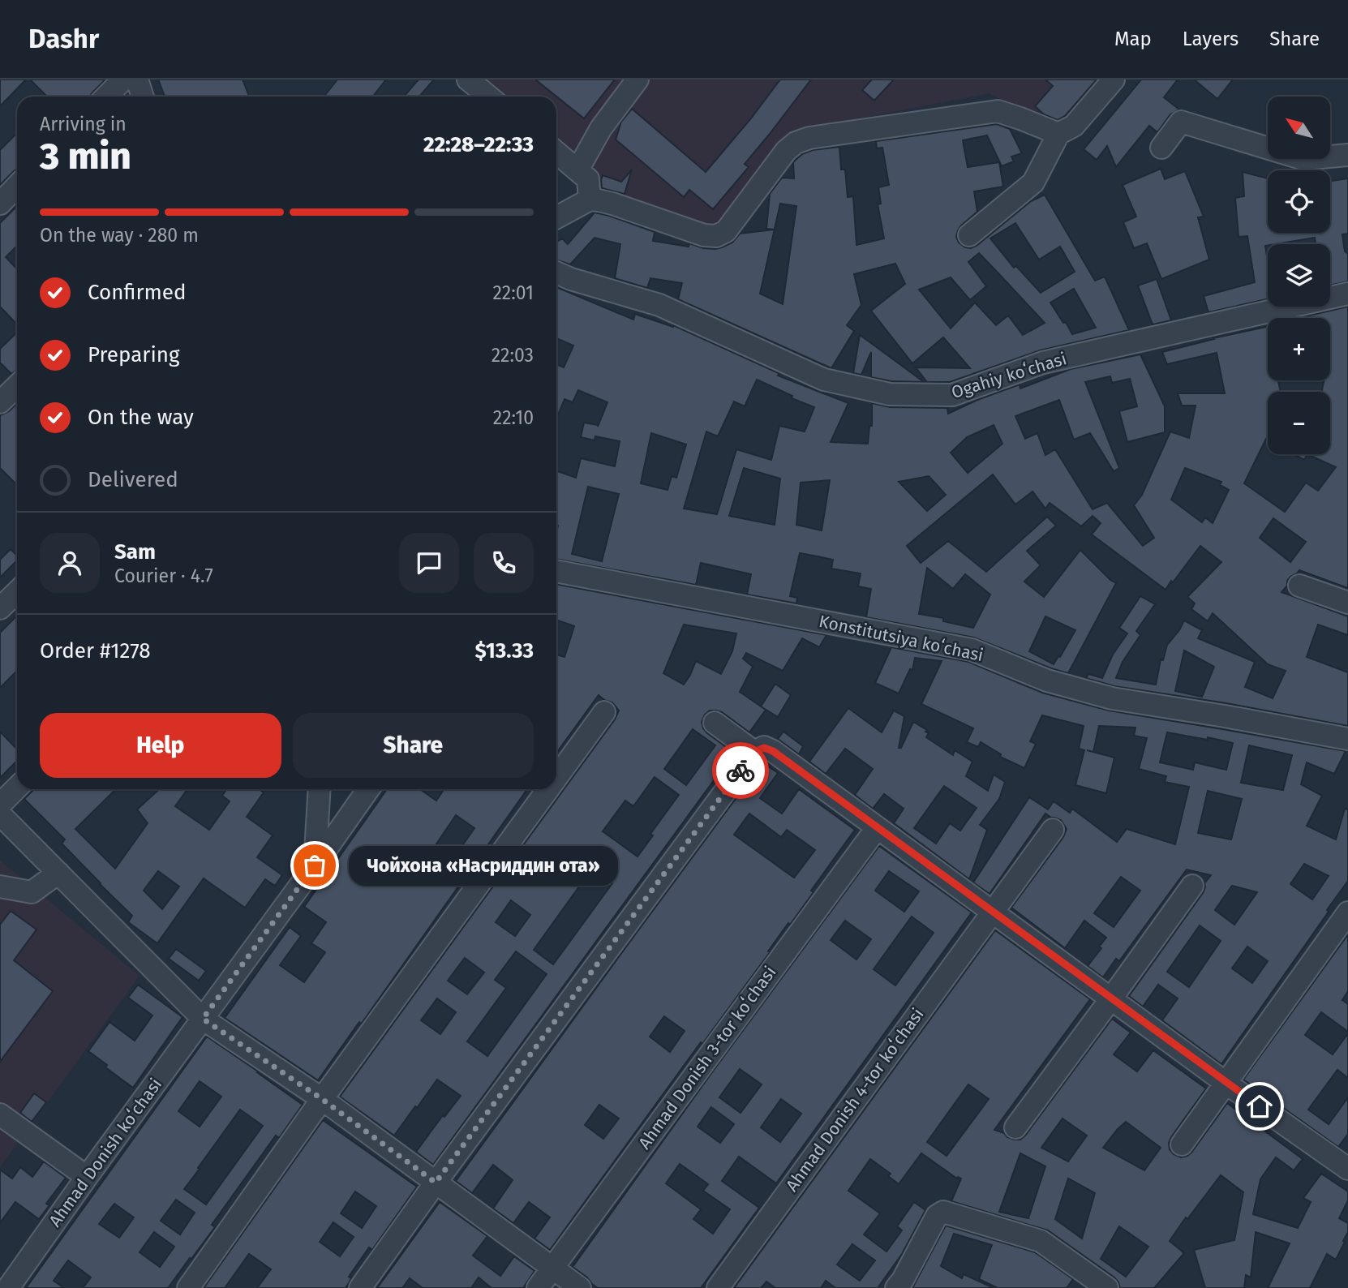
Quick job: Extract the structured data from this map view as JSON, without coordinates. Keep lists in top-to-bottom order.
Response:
{
  "streets": {
    "street": [
      "Ogahiy koʻchasi",
      "Konstitutsiya koʻchasi",
      "Ahmad Donish 3-tor koʻchasi",
      "Ahmad Donish 4-tor koʻchasi",
      "Ahmad Donish koʻchasi"
    ]
  },
  "places": ["Чойхона «Насриддин ота»"],
  "north": "top left",
  "page": {
    "header": "Dashr",
    "nav": ["Map", "Layers", "Share"],
    "map_buttons": ["+", "−"],
    "heading": ["3 min", "Arriving in", "22:28–22:33"],
    "panel": [
      "Sam",
      "Courier · 4.7",
      "Order #1278",
      "$13.33"
    ],
    "bar": "On the way · 280 m",
    "list": [
      ["Confirmed", "22:01"],
      ["Preparing", "22:03"],
      ["On the way", "22:10"],
      "Delivered"
    ],
    "buttons": ["Help", "Share"],
    "bubble": "Чойхона «Насриддин ота»"
  }
}
